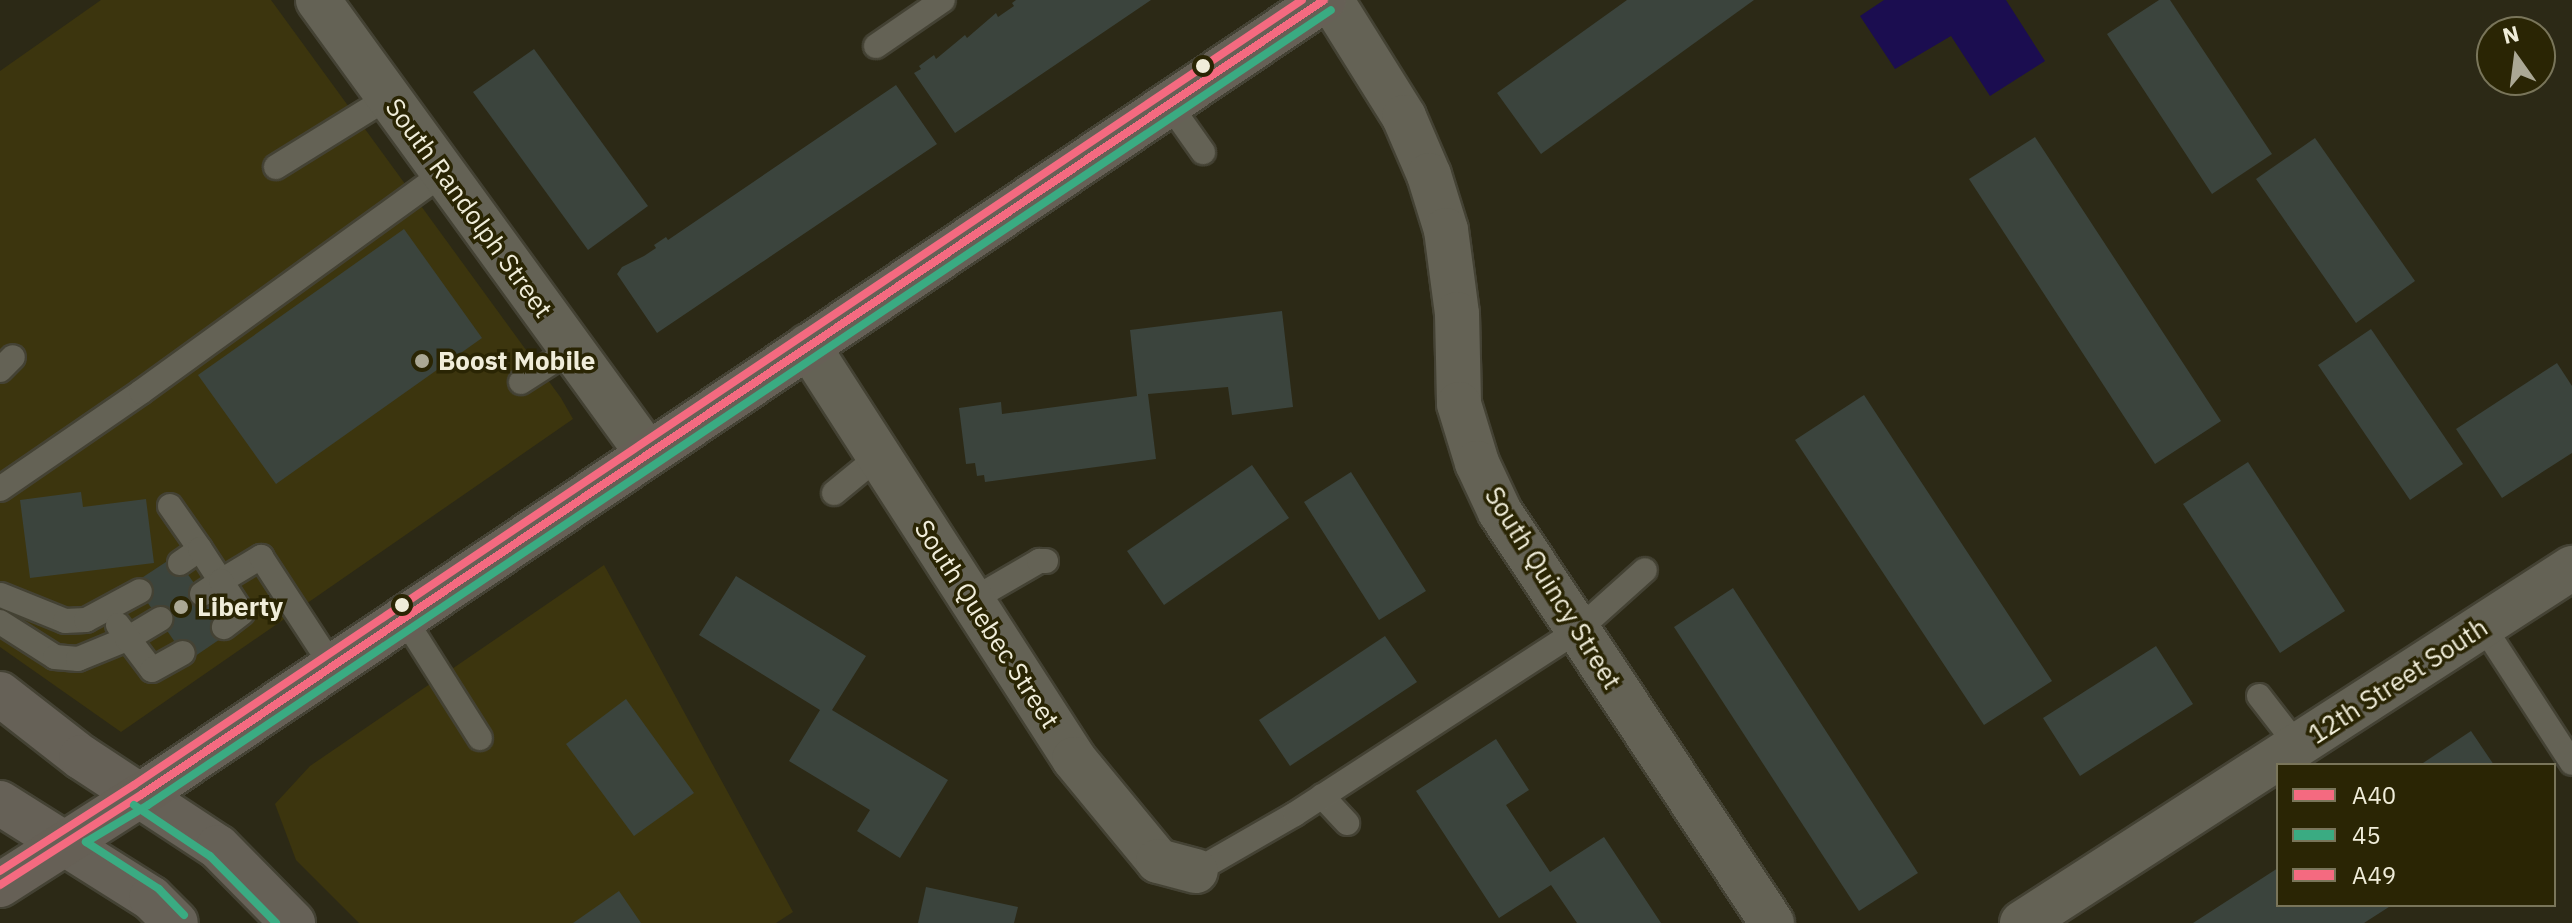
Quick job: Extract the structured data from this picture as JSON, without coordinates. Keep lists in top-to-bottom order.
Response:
{
  "streets": {
    "street": [
      "South Randolph Street",
      "South Quincy Street",
      "South Quebec Street",
      "12th Street South"
    ]
  },
  "places": ["Boost Mobile", "Liberty"],
  "lines": ["transit line A40", "transit line A49", "transit line 45"],
  "legend": ["A40", "45", "A49"],
  "north": "top"
}
